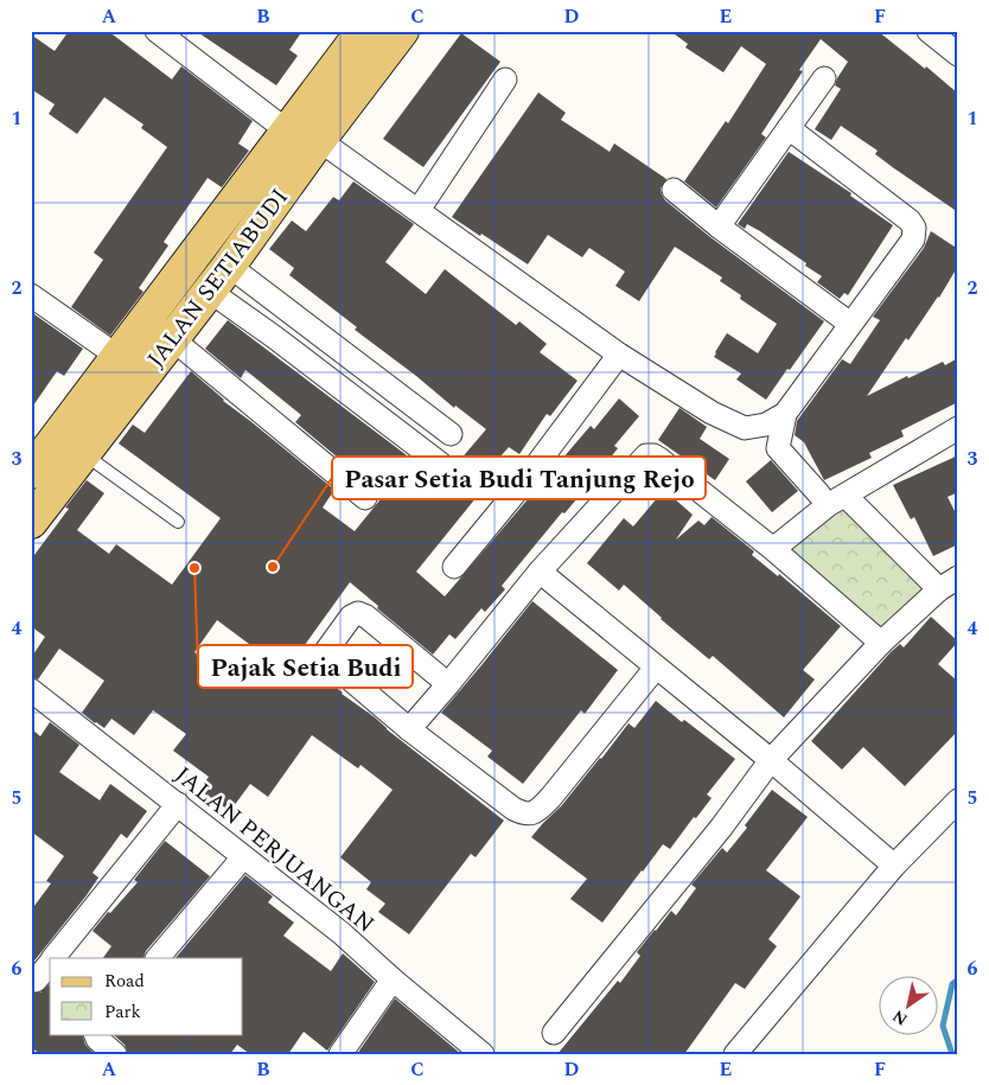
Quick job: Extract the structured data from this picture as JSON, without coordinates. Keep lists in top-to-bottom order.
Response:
{
  "streets": {
    "main road": ["JALAN SETIABUDI"],
    "street": ["JALAN PERJUANGAN"]
  },
  "places": ["Pasar Setia Budi Tanjung Rejo", "Pajak Setia Budi"],
  "legend": ["Road", "Park"],
  "north": "bottom left",
  "grid": {
    "columns": [
      "A",
      "B",
      "C",
      "D",
      "E",
      "F"
    ],
    "rows": [
      "1",
      "2",
      "3",
      "4",
      "5",
      "6"
    ]
  }
}
